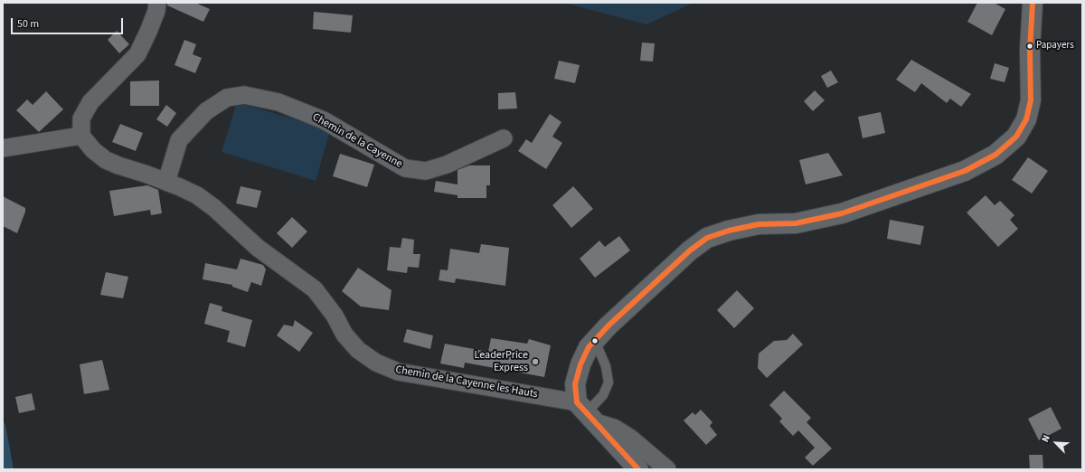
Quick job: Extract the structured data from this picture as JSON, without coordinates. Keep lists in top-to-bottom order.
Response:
{
  "streets": {
    "street": ["Chemin de la Cayenne", "Chemin de la Cayenne les Hauts"]
  },
  "crossings": [
    ["Chemin de la Cayenne", "Chemin de la Cayenne les Hauts"]
  ],
  "places": ["Papayers", "LeaderPrice Express"],
  "scale_bar": "50 m",
  "north": "top left"
}
